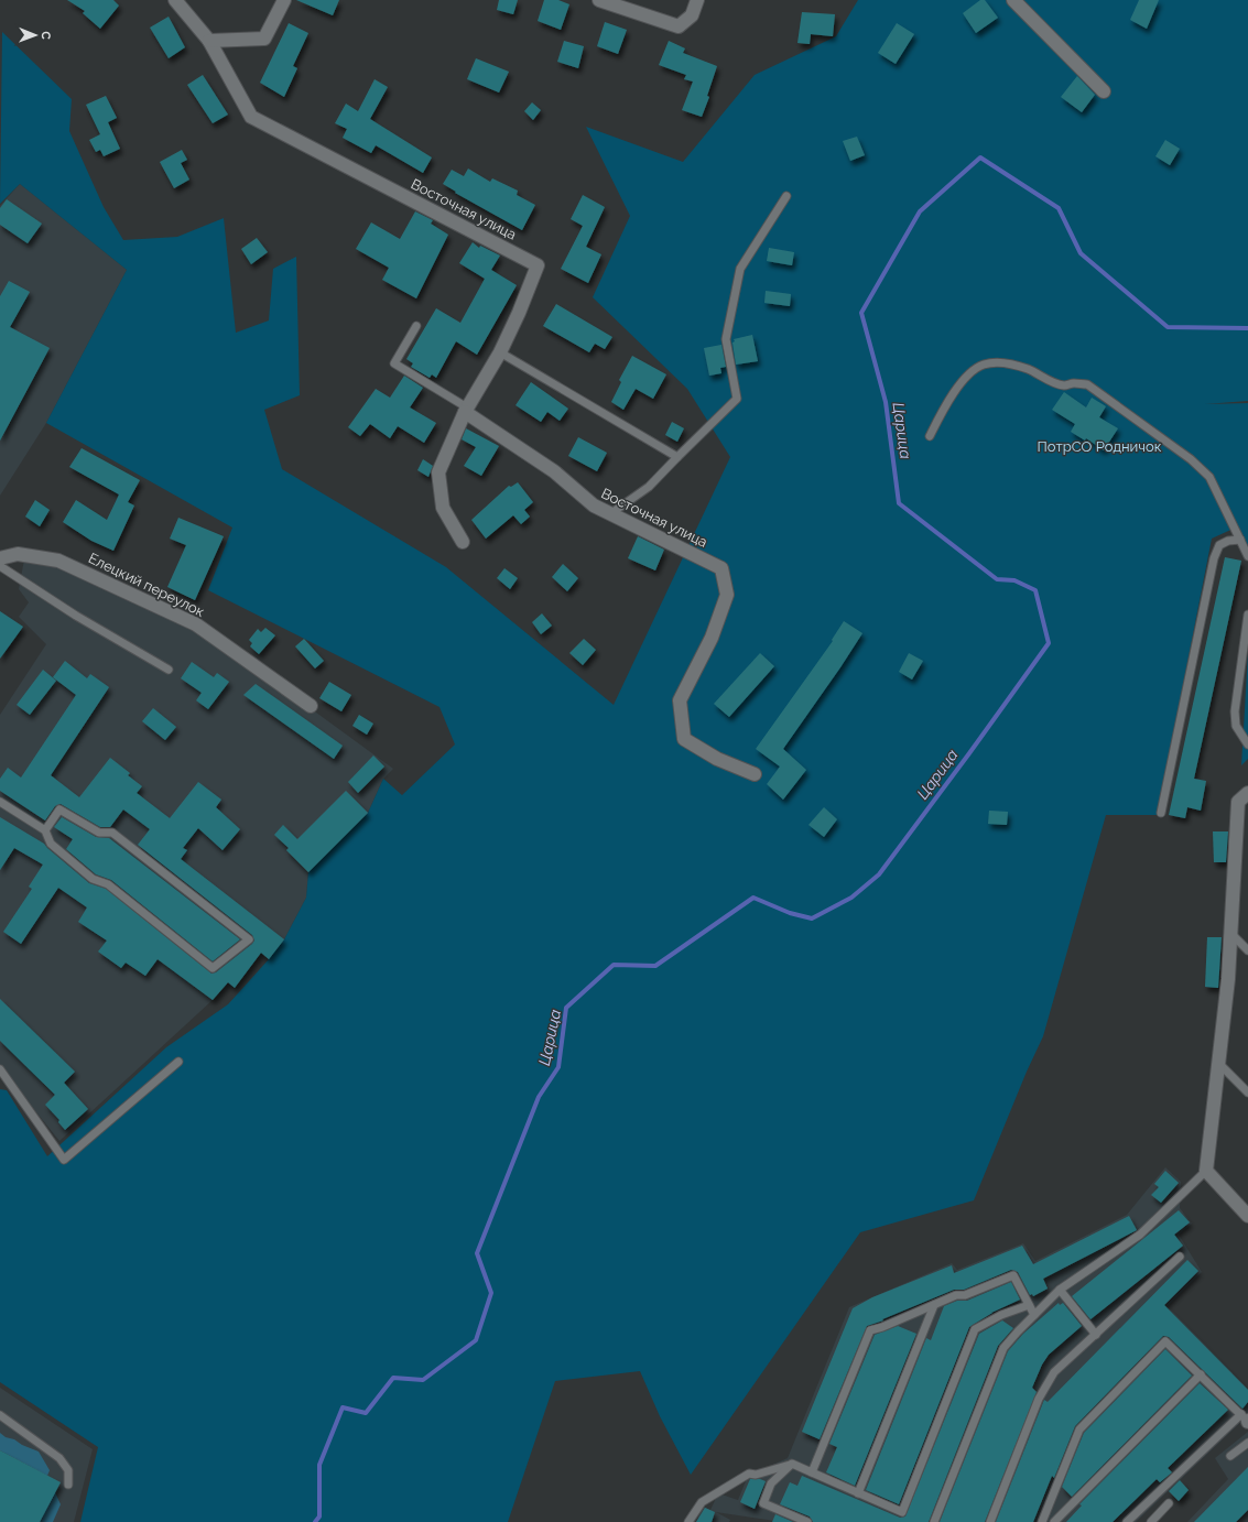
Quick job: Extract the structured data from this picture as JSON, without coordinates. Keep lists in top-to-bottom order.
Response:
{
  "streets": {
    "street": ["Восточная улица", "Елецкий переулок"]
  },
  "water": ["Царица"],
  "parks": ["ПотрСО Родничок"],
  "north": "right"
}
